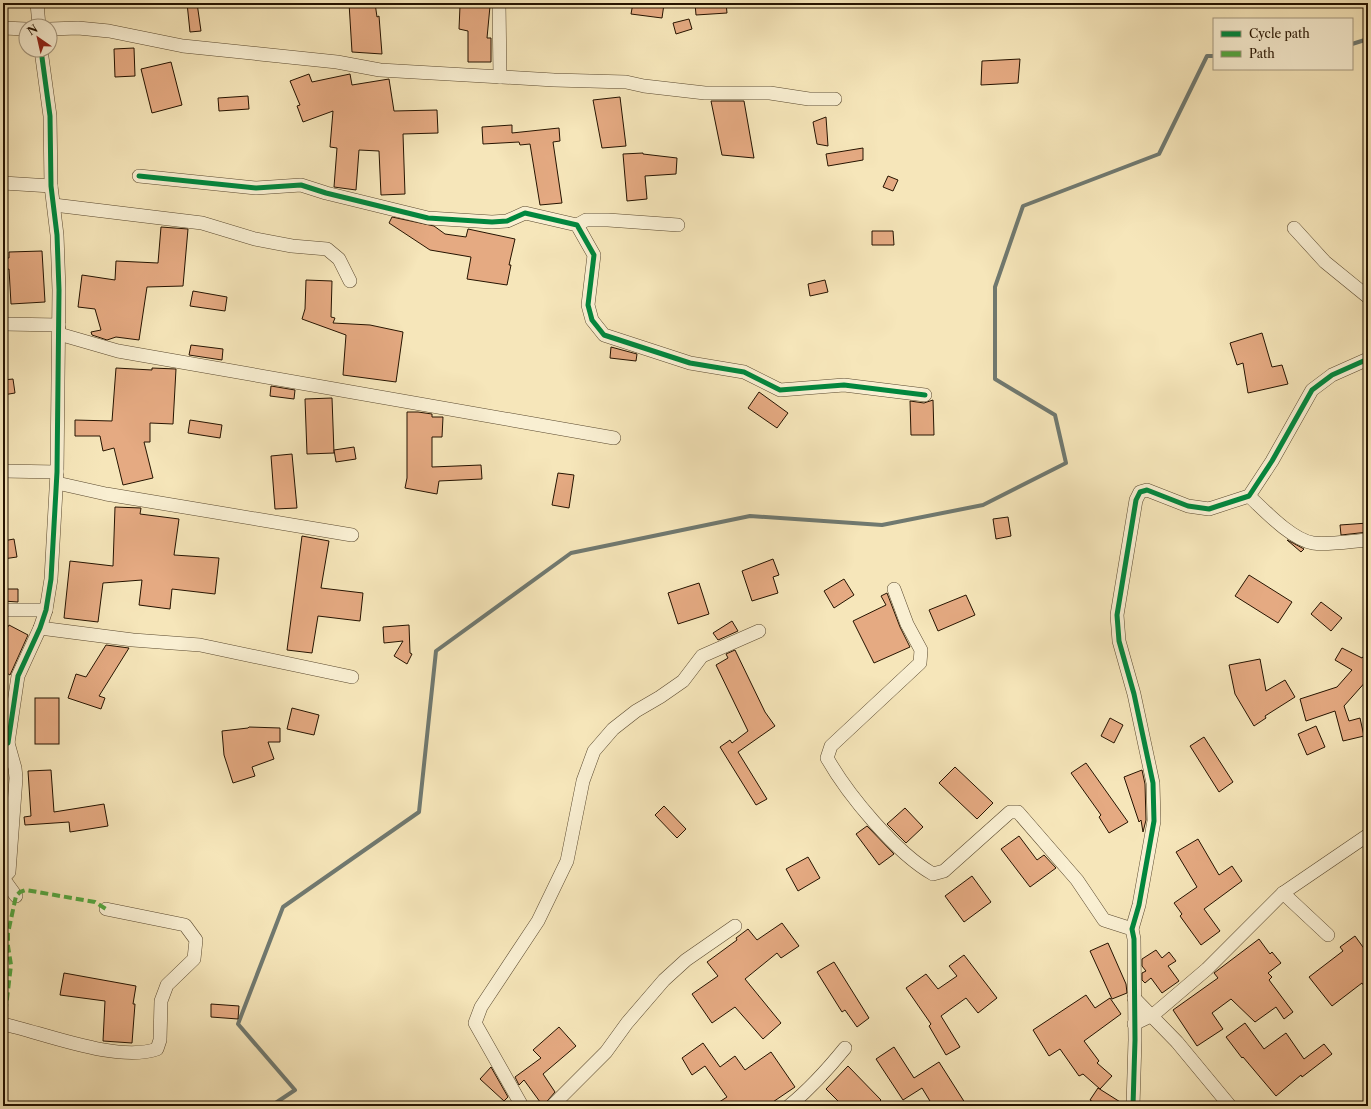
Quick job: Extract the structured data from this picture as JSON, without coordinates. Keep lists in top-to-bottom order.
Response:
{
  "legend": ["Cycle path", "Path"],
  "north": "top left"
}
